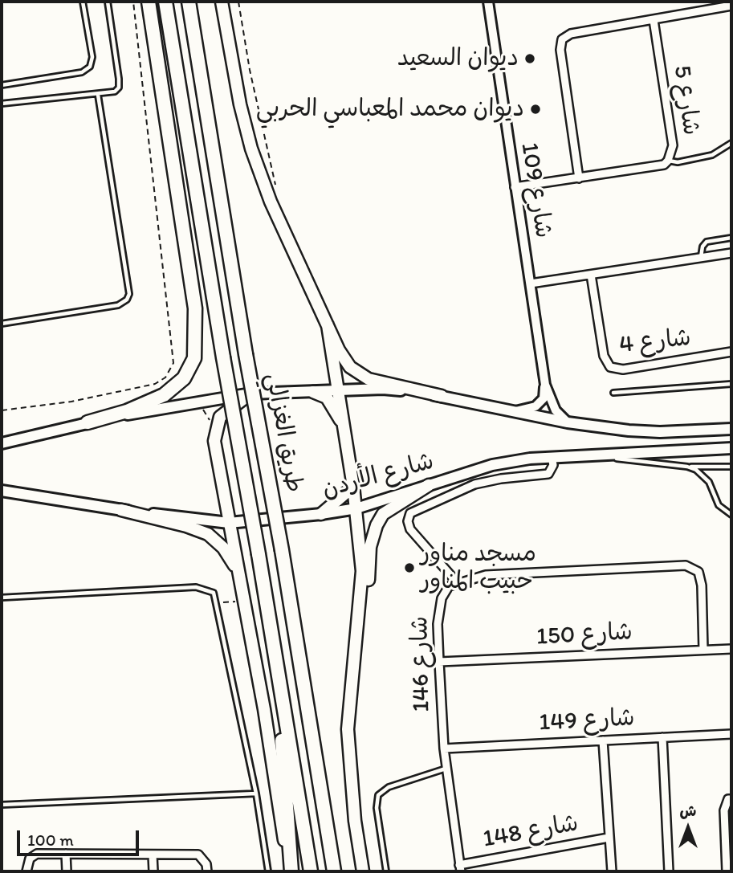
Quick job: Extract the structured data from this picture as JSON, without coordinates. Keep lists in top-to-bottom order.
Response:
{
  "streets": {
    "highway": ["طريق الغزالي"],
    "main road": ["شارع الأردن"],
    "street": [
      "شارع 5",
      "شارع 109",
      "شارع 4",
      "شارع 150",
      "شارع 146",
      "شارع 149",
      "شارع 148"
    ]
  },
  "crossings": [
    ["شارع 5", "شارع 109"],
    ["شارع 150", "شارع 146"],
    ["شارع 146", "شارع 149"],
    ["شارع 146", "شارع 148"]
  ],
  "places": ["ديوان السعيد", "ديوان محمد المعباسي الحربي", "مسجد مناور حبيب المناور"],
  "scale_bar": "100 m",
  "north": "top"
}
